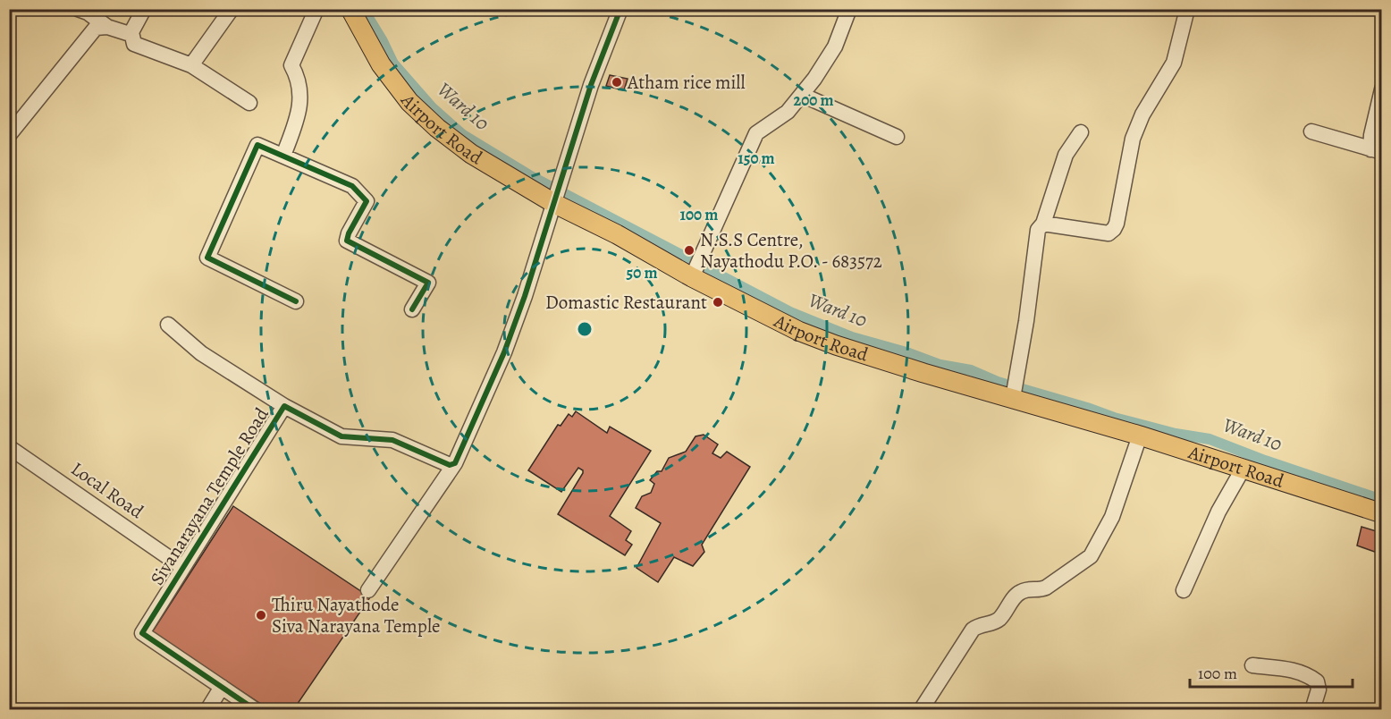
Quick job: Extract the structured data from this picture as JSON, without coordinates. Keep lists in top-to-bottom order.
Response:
{
  "streets": {
    "main road": ["Airport Road"],
    "street": ["Local Road", "Sivanarayana Temple Road"]
  },
  "crossings": [
    ["Local Road", "Sivanarayana Temple Road"]
  ],
  "water": ["Ward 10"],
  "places": [
    "Atham rice mill",
    "N.S.S Centre, Nayathodu P.O. - 683572",
    "Domastic Restaurant",
    "Thiru Nayathode Siva Narayana Temple"
  ],
  "scale_bar": "100 m",
  "rings": [
    "200 m",
    "150 m",
    "100 m",
    "50 m"
  ]
}
